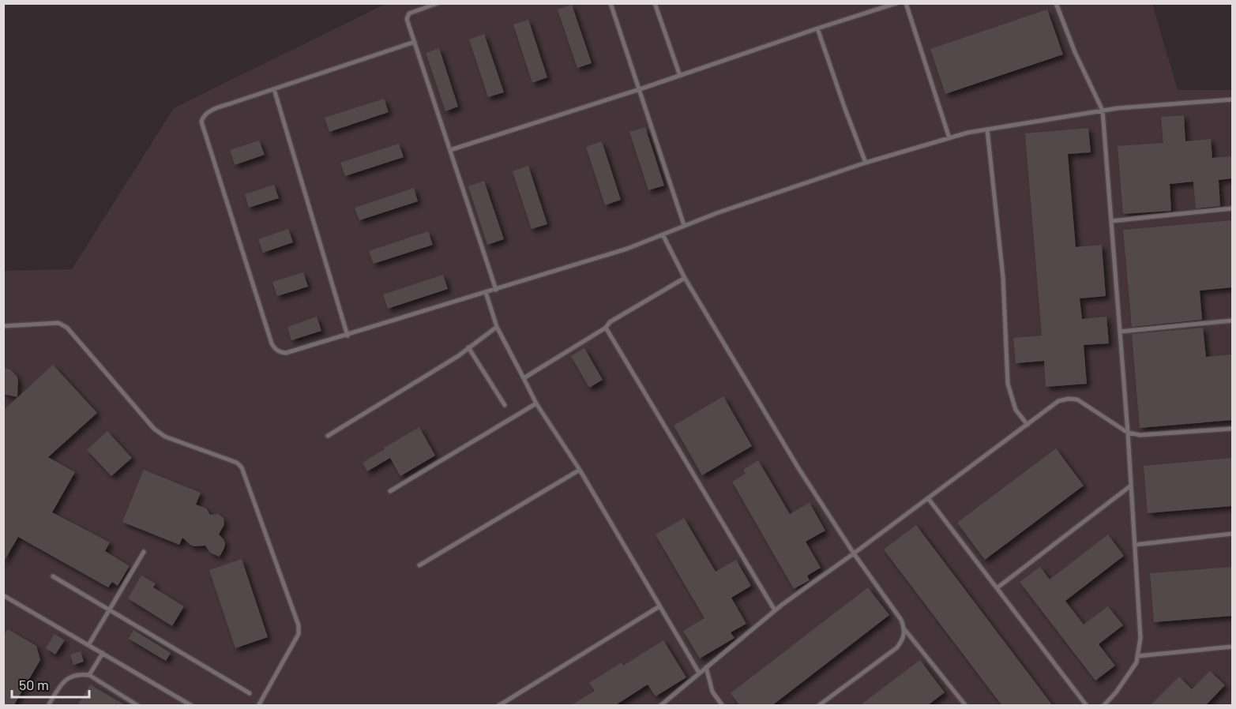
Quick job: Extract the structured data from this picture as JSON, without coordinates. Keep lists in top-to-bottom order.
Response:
{
  "scale_bar": "50 m"
}
